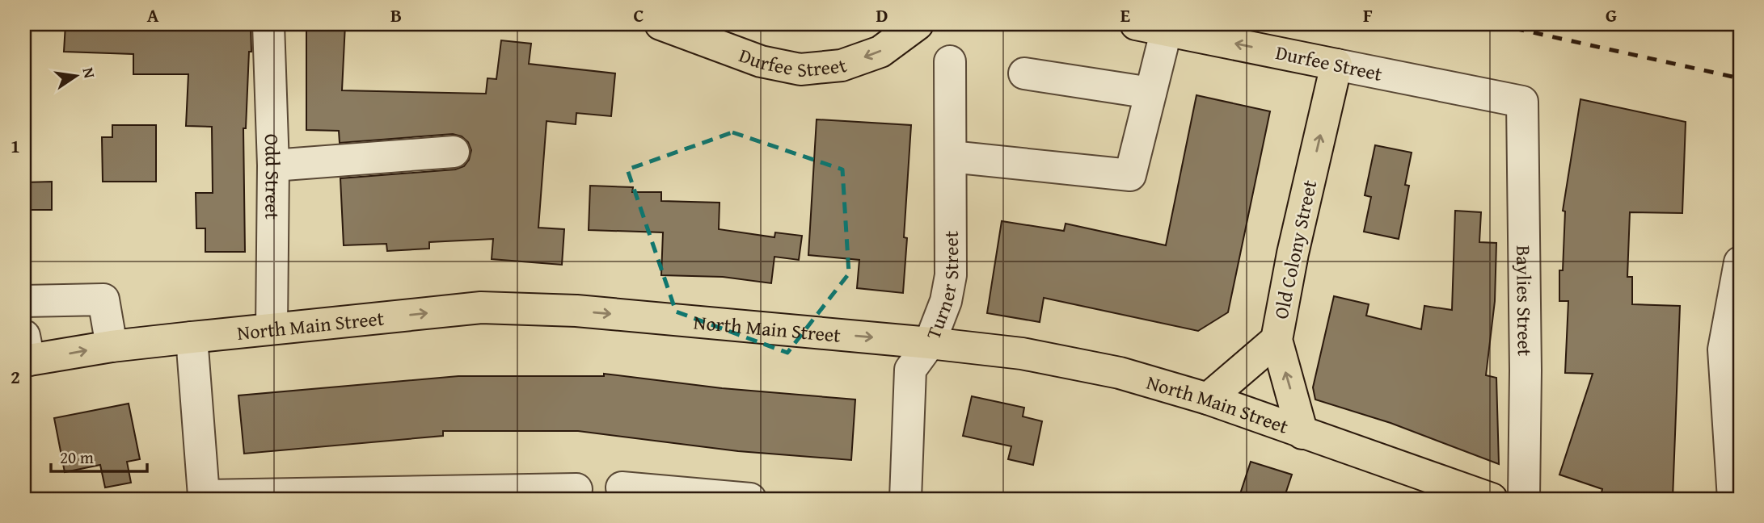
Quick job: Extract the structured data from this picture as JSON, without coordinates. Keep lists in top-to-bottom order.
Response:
{
  "streets": {
    "main road": ["Durfee Street", "Old Colony Street", "North Main Street"],
    "street": ["Odd Street", "Turner Street", "Baylies Street"]
  },
  "crossings": [
    ["Durfee Street", "Old Colony Street"],
    ["Durfee Street", "Baylies Street"],
    ["Odd Street", "North Main Street"],
    ["Old Colony Street", "North Main Street"],
    ["Turner Street", "North Main Street"]
  ],
  "one_way": ["Durfee Street", "Old Colony Street", "North Main Street"],
  "scale_bar": "20 m",
  "north": "right",
  "grid": {
    "columns": [
      "A",
      "B",
      "C",
      "D",
      "E",
      "F",
      "G"
    ],
    "rows": ["1", "2"]
  }
}
